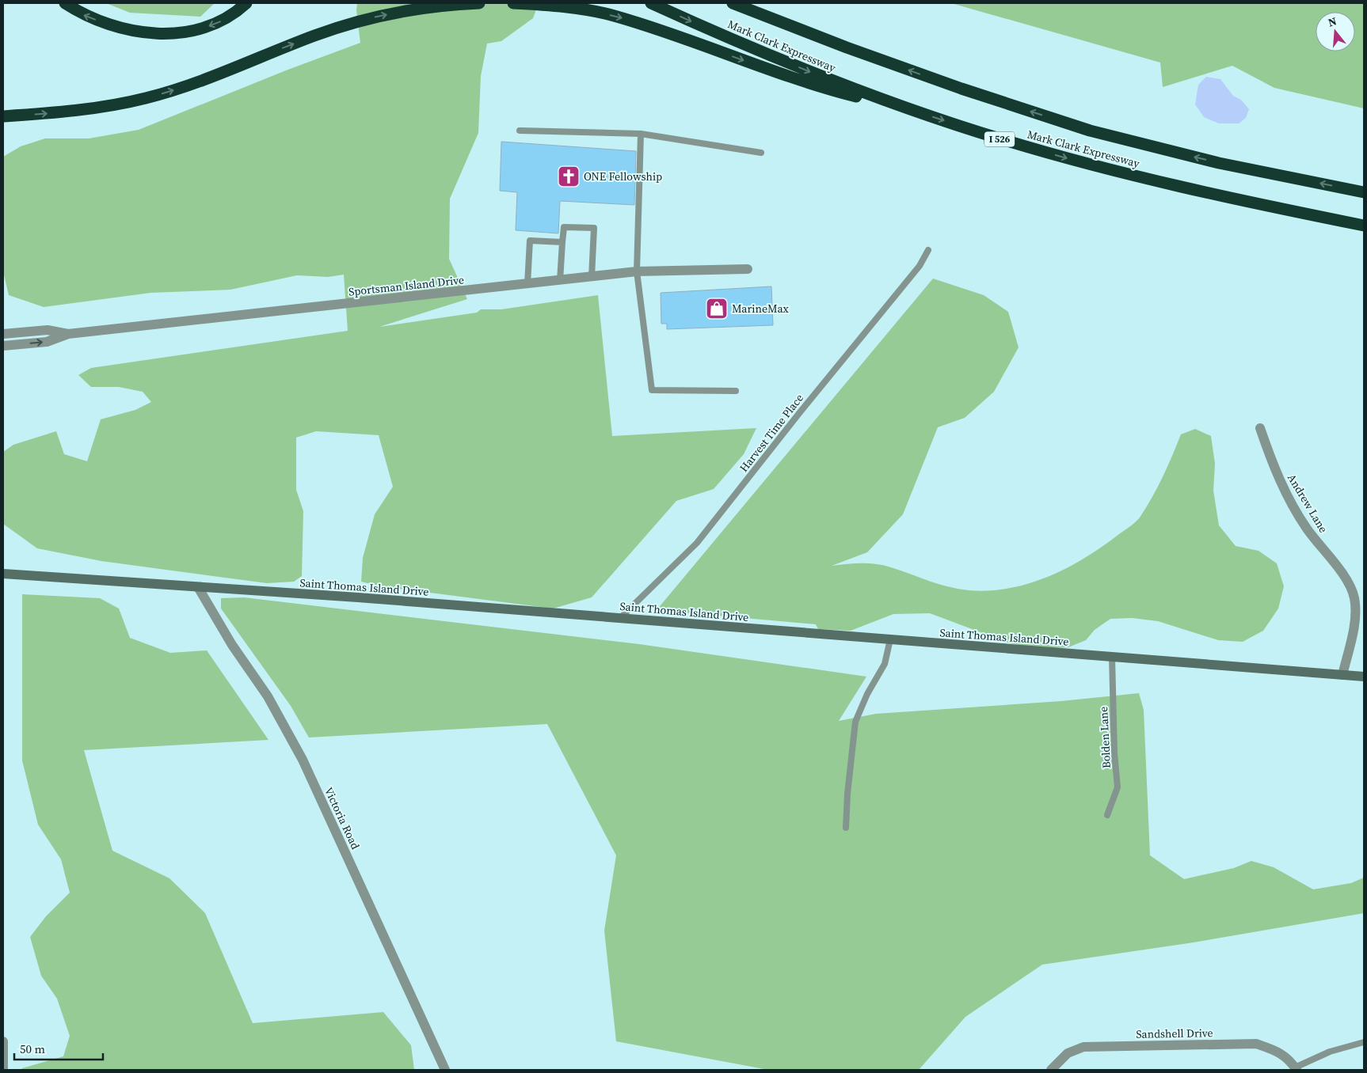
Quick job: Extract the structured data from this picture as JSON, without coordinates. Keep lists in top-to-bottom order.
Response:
{
  "streets": {
    "highway": ["Mark Clark Expressway", "I 526"],
    "main road": ["Saint Thomas Island Drive"],
    "street": [
      "Sportsman Island Drive",
      "Andrew Lane",
      "Victoria Road",
      "Sandshell Drive"
    ],
    "lane": ["Harvest Time Place", "Bolden Lane"]
  },
  "crossings": [
    ["Harvest Time Place", "Saint Thomas Island Drive"],
    ["Andrew Lane", "Saint Thomas Island Drive"],
    ["Saint Thomas Island Drive", "Bolden Lane"],
    ["Saint Thomas Island Drive", "Victoria Road"]
  ],
  "places": {
    "church": ["ONE Fellowship"],
    "shop": ["MarineMax"]
  },
  "scale_bar": "50 m",
  "north": "top"
}
